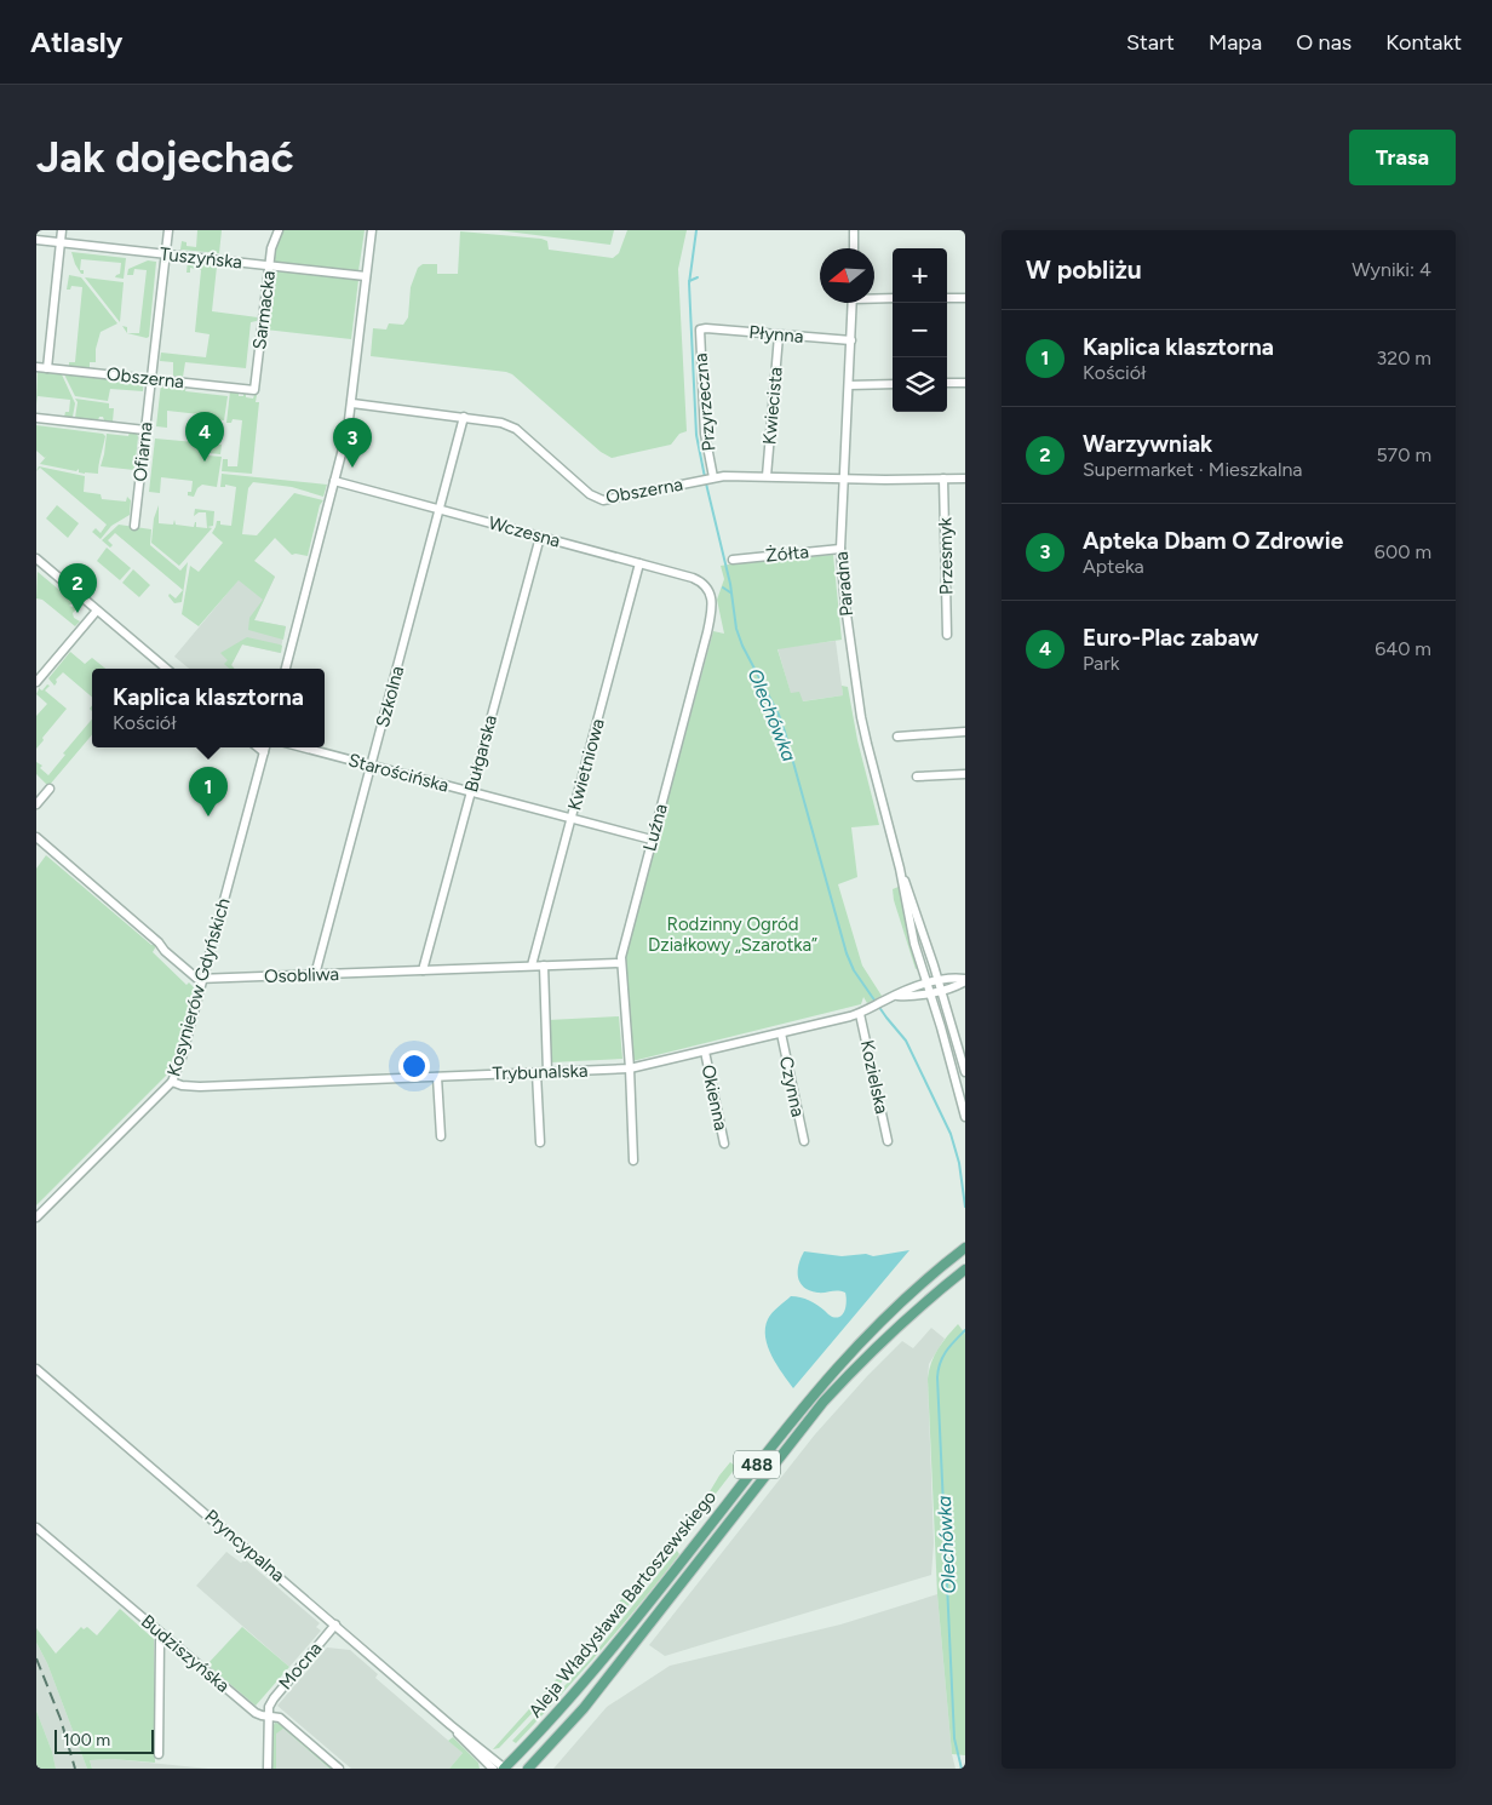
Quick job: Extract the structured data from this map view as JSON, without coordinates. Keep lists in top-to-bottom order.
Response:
{
  "streets": {
    "main road": ["488", "Aleja Władysława Bartoszewskiego"],
    "street": [
      "Tuszyńska",
      "Sarmacka",
      "Płynna",
      "Obszerna",
      "Przyrzeczna",
      "Kwiecista",
      "Ofiarna",
      "Wczesna",
      "Żółta",
      "Przesmyk",
      "Paradna",
      "Szkolna",
      "Bułgarska",
      "Kwietniowa",
      "Starościńska",
      "Luźna",
      "Osobliwa",
      "Kosynierów Gdyńskich",
      "Trybunalska",
      "Kozielska",
      "Czynna",
      "Okienna",
      "Pryncypalna",
      "Budziszyńska",
      "Mocna"
    ]
  },
  "crossings": [
    ["Tuszyńska", "Sarmacka"],
    ["Tuszyńska", "Ofiarna"],
    ["Sarmacka", "Obszerna"],
    ["Płynna", "Przyrzeczna"],
    ["Płynna", "Kwiecista"],
    ["Płynna", "Paradna"],
    ["Obszerna", "Przyrzeczna"],
    ["Obszerna", "Kwiecista"],
    ["Obszerna", "Ofiarna"],
    ["Obszerna", "Przesmyk"],
    ["Obszerna", "Paradna"],
    ["Obszerna", "Szkolna"],
    ["Wczesna", "Szkolna"],
    ["Wczesna", "Bułgarska"],
    ["Wczesna", "Kwietniowa"],
    ["Wczesna", "Luźna"],
    ["Żółta", "Paradna"],
    ["Paradna", "Trybunalska"],
    ["Szkolna", "Starościńska"],
    ["Szkolna", "Osobliwa"],
    ["Bułgarska", "Starościńska"],
    ["Bułgarska", "Osobliwa"],
    ["Kwietniowa", "Starościńska"],
    ["Kwietniowa", "Osobliwa"],
    ["Starościńska", "Luźna"],
    ["Luźna", "Osobliwa"],
    ["Luźna", "Trybunalska"],
    ["Osobliwa", "Kosynierów Gdyńskich"],
    ["Kosynierów Gdyńskich", "Trybunalska"],
    ["Trybunalska", "Kozielska"],
    ["Trybunalska", "Czynna"],
    ["Trybunalska", "Okienna"],
    ["Pryncypalna", "Aleja Władysława Bartoszewskiego"],
    ["Pryncypalna", "Mocna"],
    ["Budziszyńska", "Mocna"]
  ],
  "water": ["Olechówka"],
  "parks": ["Rodzinny Ogród Działkowy „Szarotka”"],
  "scale_bar": "100 m",
  "north": "left",
  "page": {
    "header": "Atlasly",
    "nav": [
      "Start",
      "Mapa",
      "O nas",
      "Kontakt"
    ],
    "buttons": "Trasa",
    "title": "Jak dojechać",
    "heading": ["W pobliżu", "Wyniki: 4"],
    "map_buttons": ["+", "−"],
    "list": [
      {
        "mark": "1",
        "name": "Kaplica klasztorna",
        "note": "Kościół",
        "value": "320 m"
      },
      {
        "mark": "2",
        "name": "Warzywniak",
        "note": "Supermarket · Mieszkalna",
        "value": "570 m"
      },
      {
        "mark": "3",
        "name": "Apteka Dbam O Zdrowie",
        "note": "Apteka",
        "value": "600 m"
      },
      {
        "mark": "4",
        "name": "Euro-Plac zabaw",
        "note": "Park",
        "value": "640 m"
      }
    ],
    "pins": [
      "4",
      "3",
      "2",
      "1"
    ],
    "popup": ["Kaplica klasztorna", "Kościół"],
    "scale": "100 m"
  }
}
